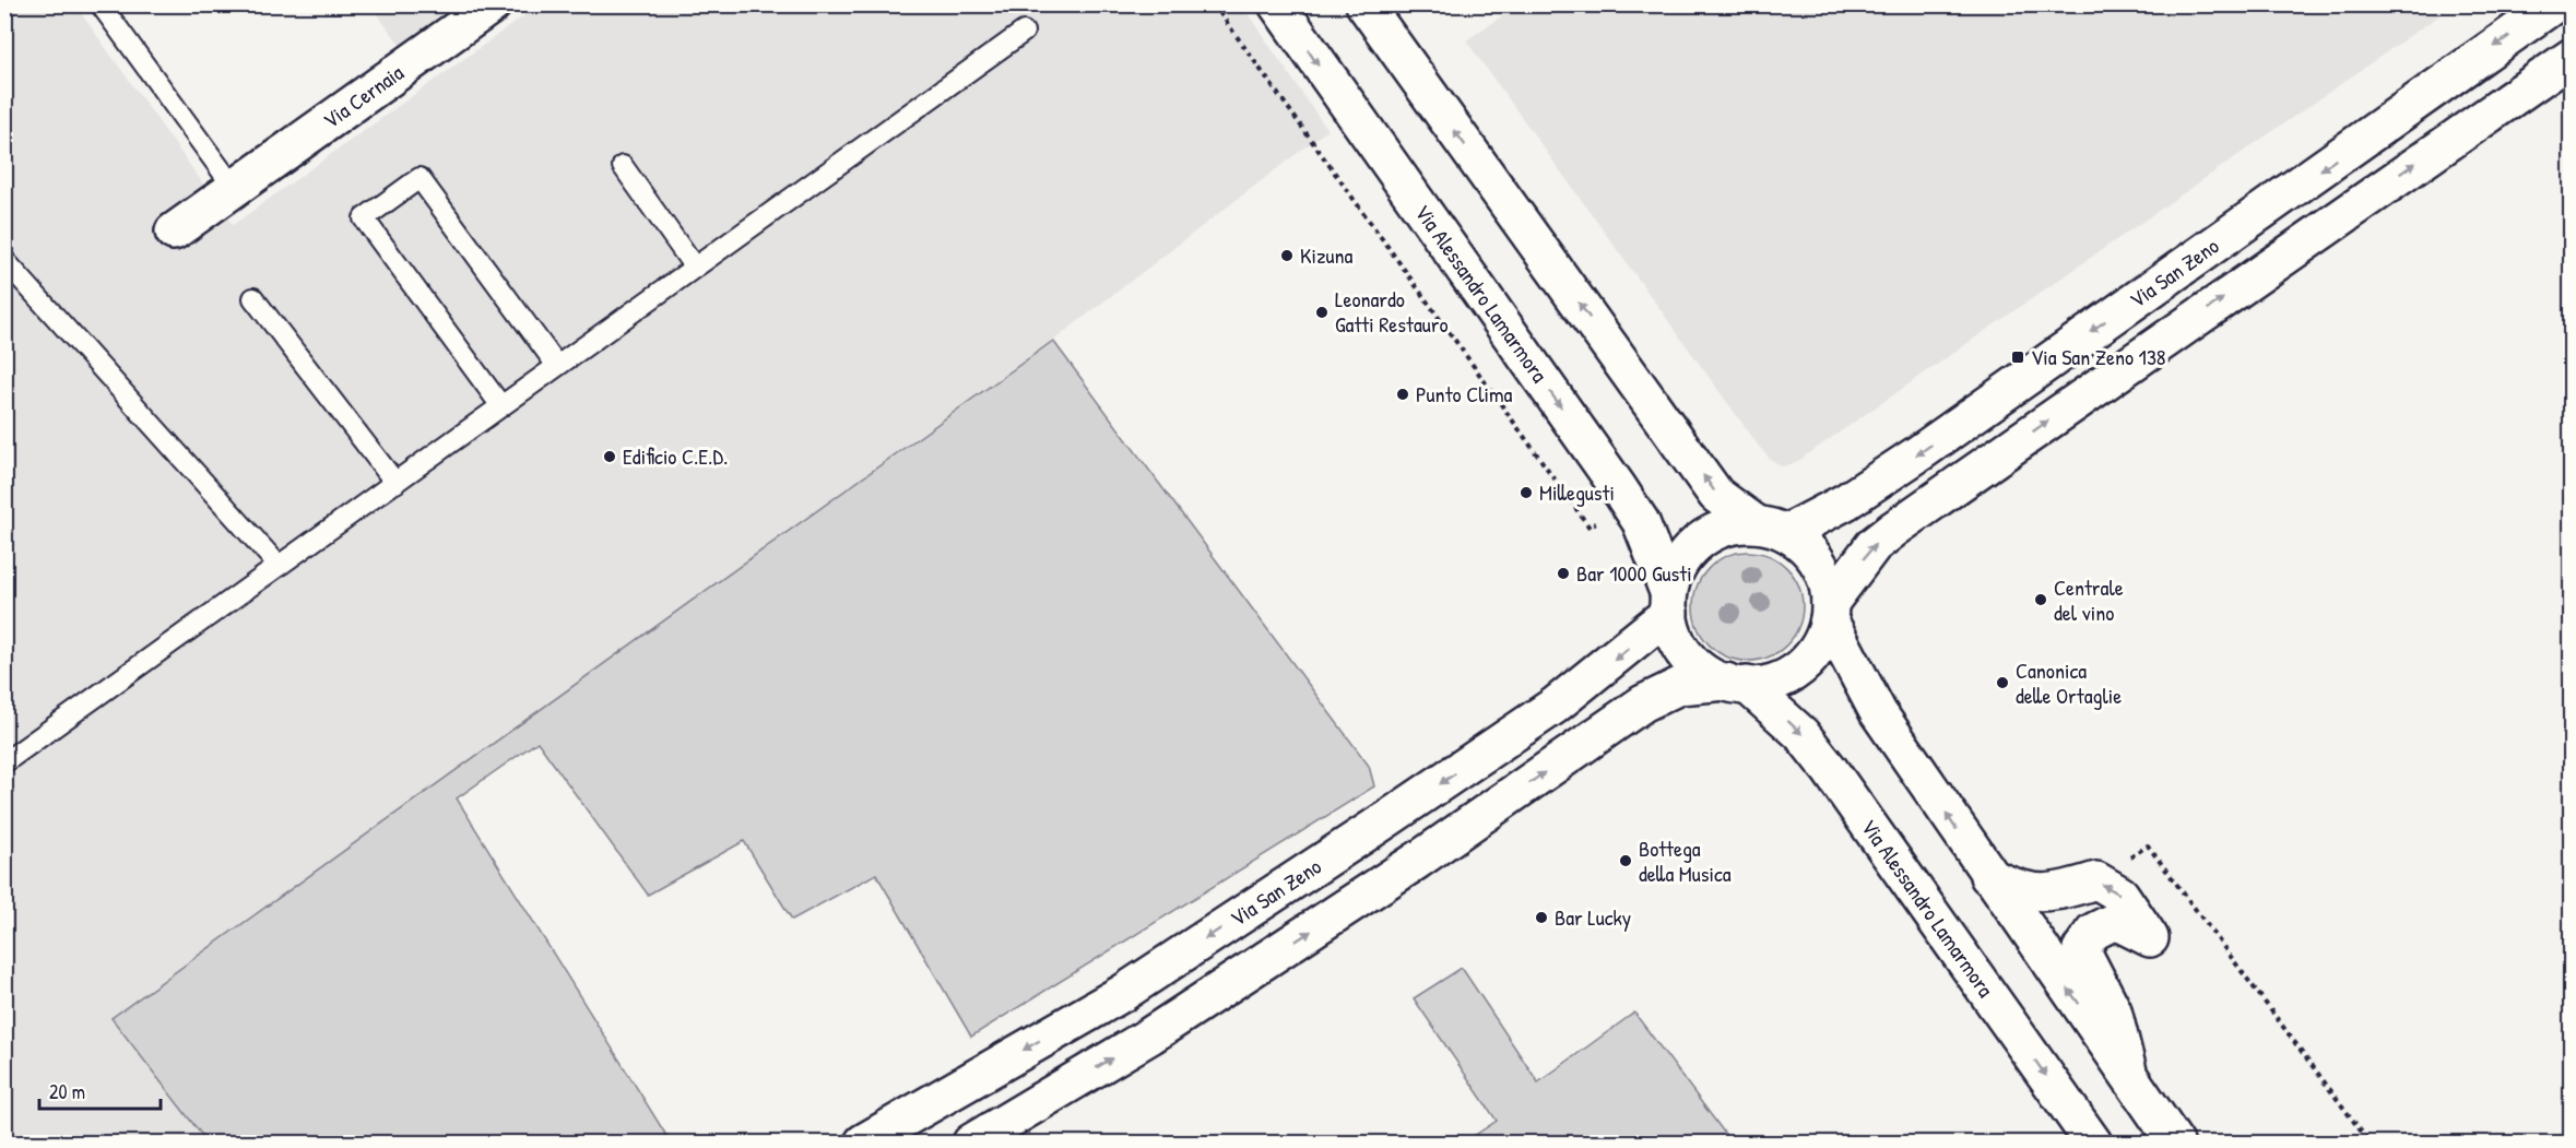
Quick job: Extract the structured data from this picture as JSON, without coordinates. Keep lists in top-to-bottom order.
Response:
{
  "streets": {
    "street": ["Via Cernaia", "Via San Zeno", "Via Alessandro Lamarmora"]
  },
  "crossings": [
    ["Via San Zeno", "Via Alessandro Lamarmora"]
  ],
  "places": {
    "other": [
      "Kizuna",
      "Leonardo Gatti Restauro",
      "Punto Clima",
      "Edificio C.E.D.",
      "Millegusti",
      "Bar 1000 Gusti",
      "Centrale del vino",
      "Canonica delle Ortaglie",
      "Bottega della Musica",
      "Bar Lucky"
    ],
    "transit": ["Via San Zeno 138"]
  },
  "scale_bar": "20 m"
}
